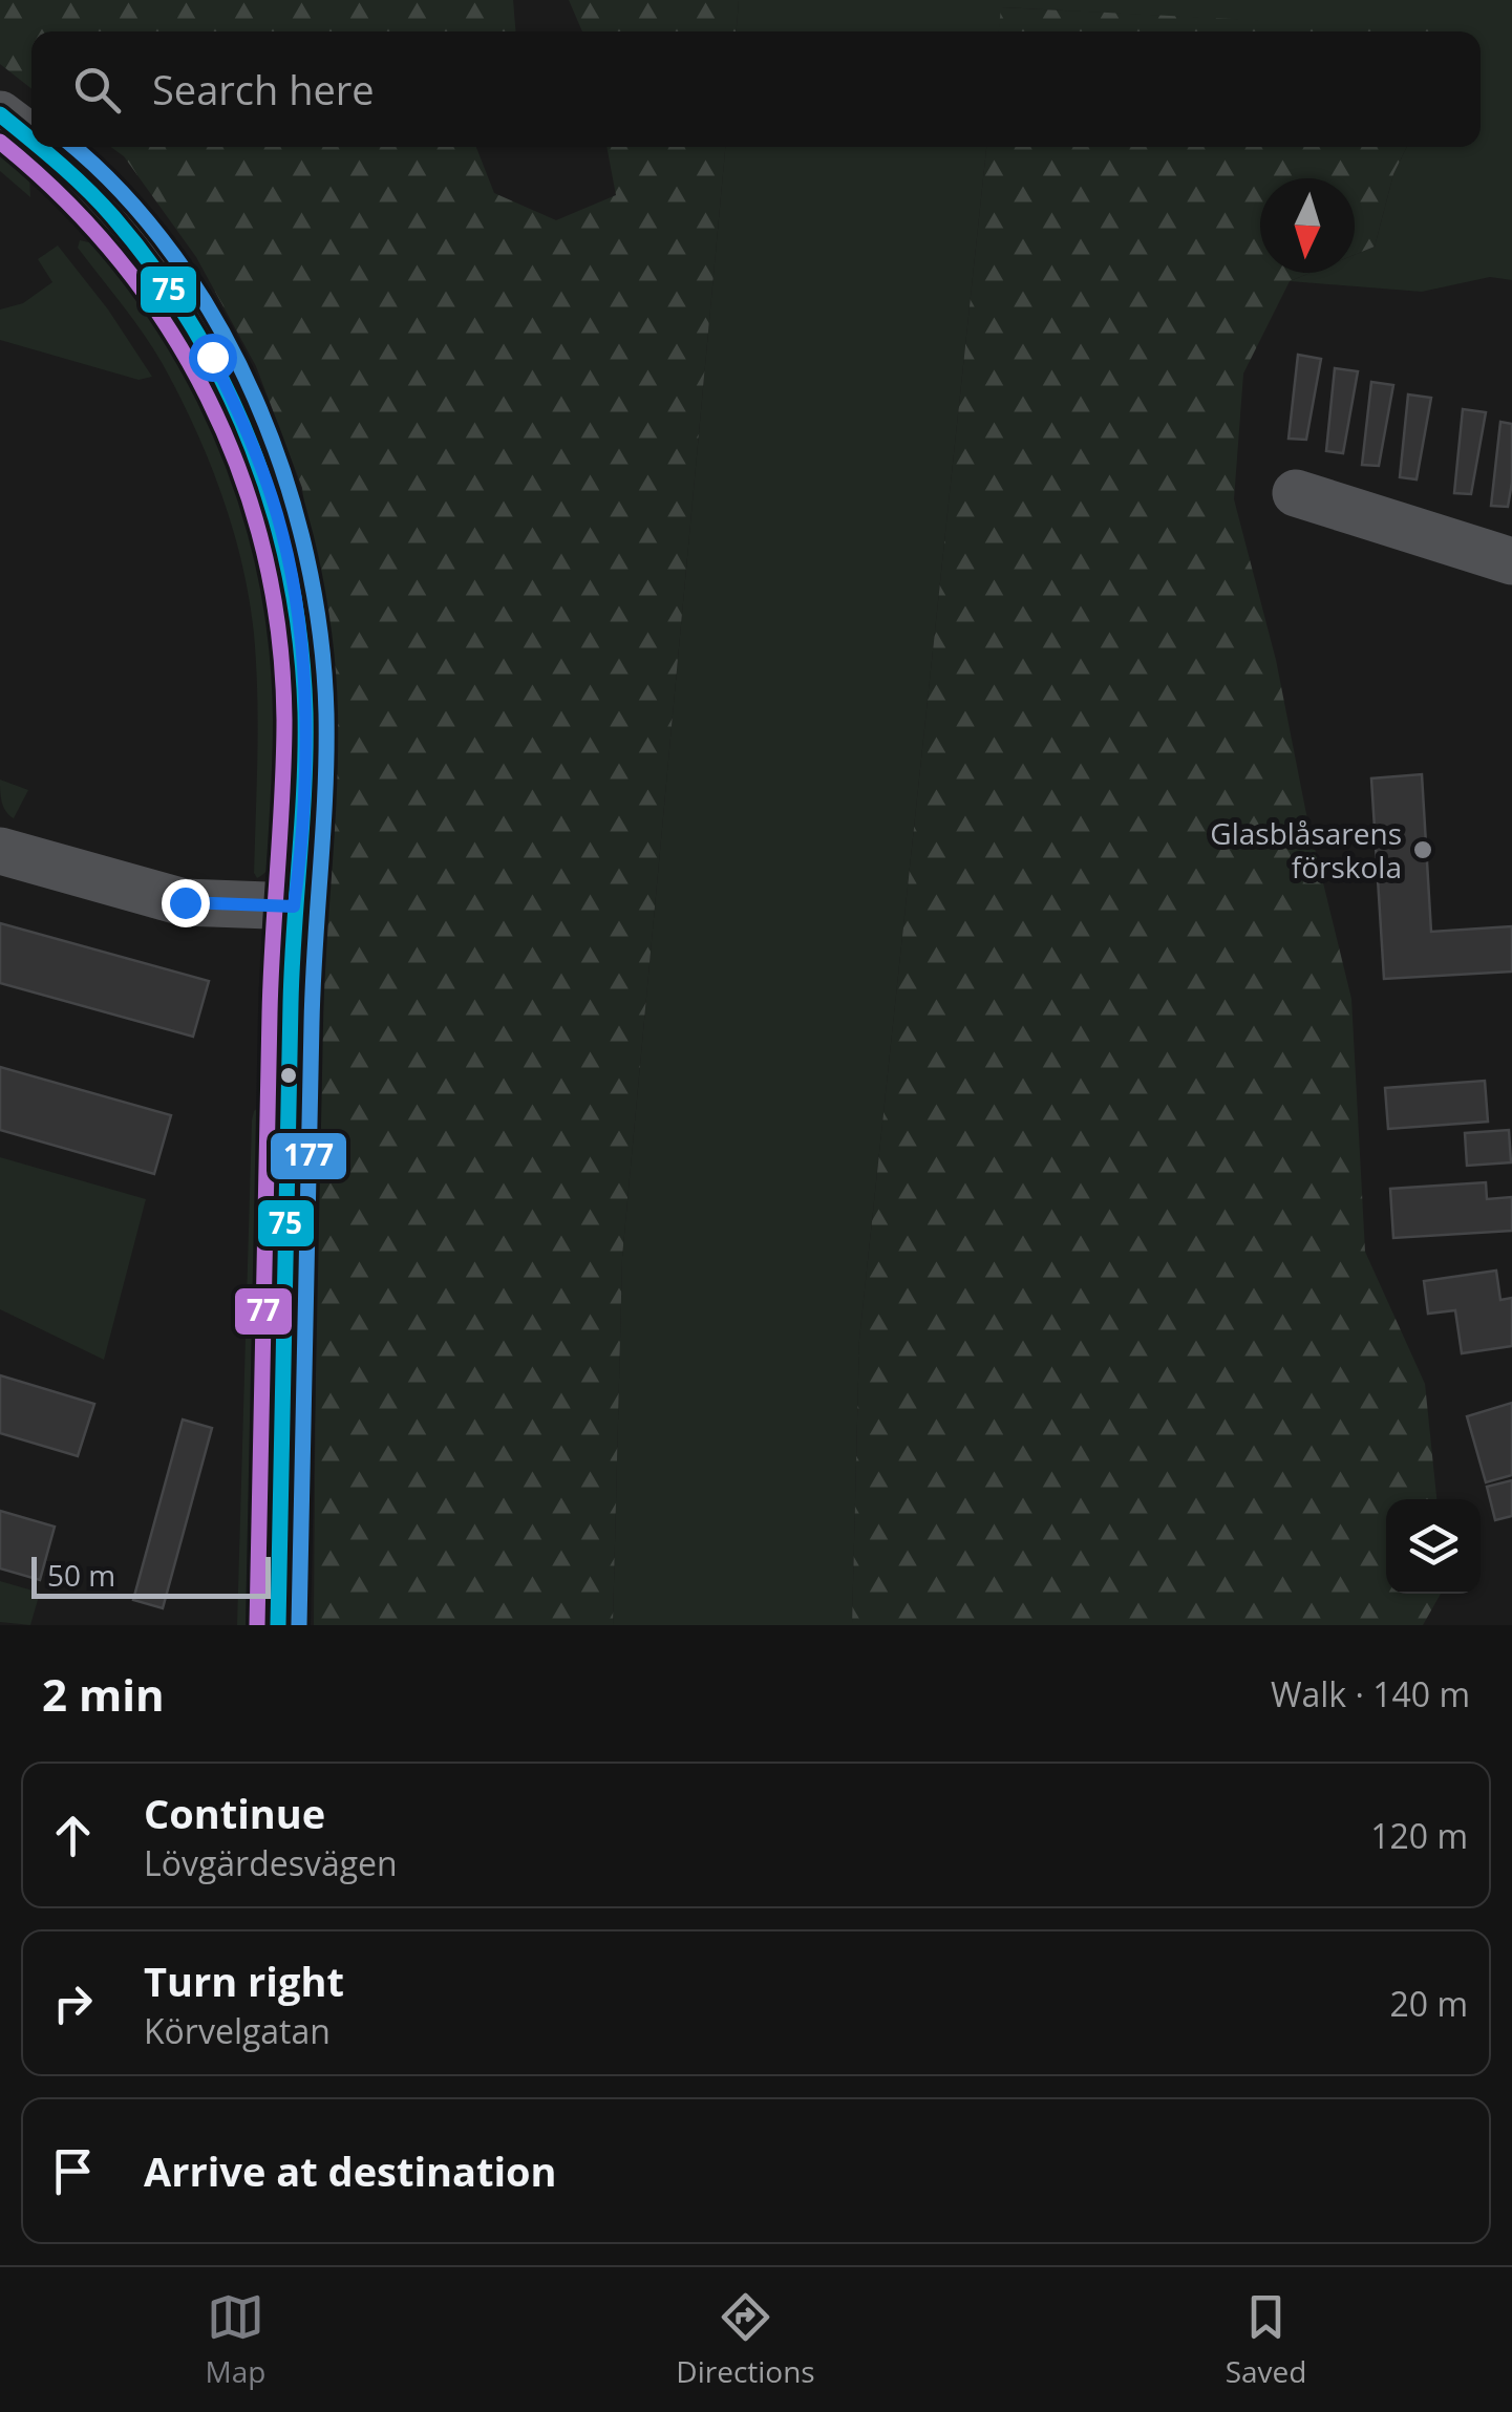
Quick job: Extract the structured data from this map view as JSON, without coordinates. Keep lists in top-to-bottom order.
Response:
{
  "places": ["Glasblåsarens förskola"],
  "lines": ["transit line 75", "transit line 77", "transit line 177"],
  "scale_bar": "50 m",
  "north": "bottom",
  "page": {
    "search": "Search here",
    "scale": "50 m",
    "heading": ["2 min", "Walk · 140 m"],
    "list": [
      ["Continue", "Lövgärdesvägen", "120 m"],
      ["Turn right", "Körvelgatan", "20 m"],
      "Arrive at destination"
    ],
    "nav": ["Map", "Directions", "Saved"]
  }
}
